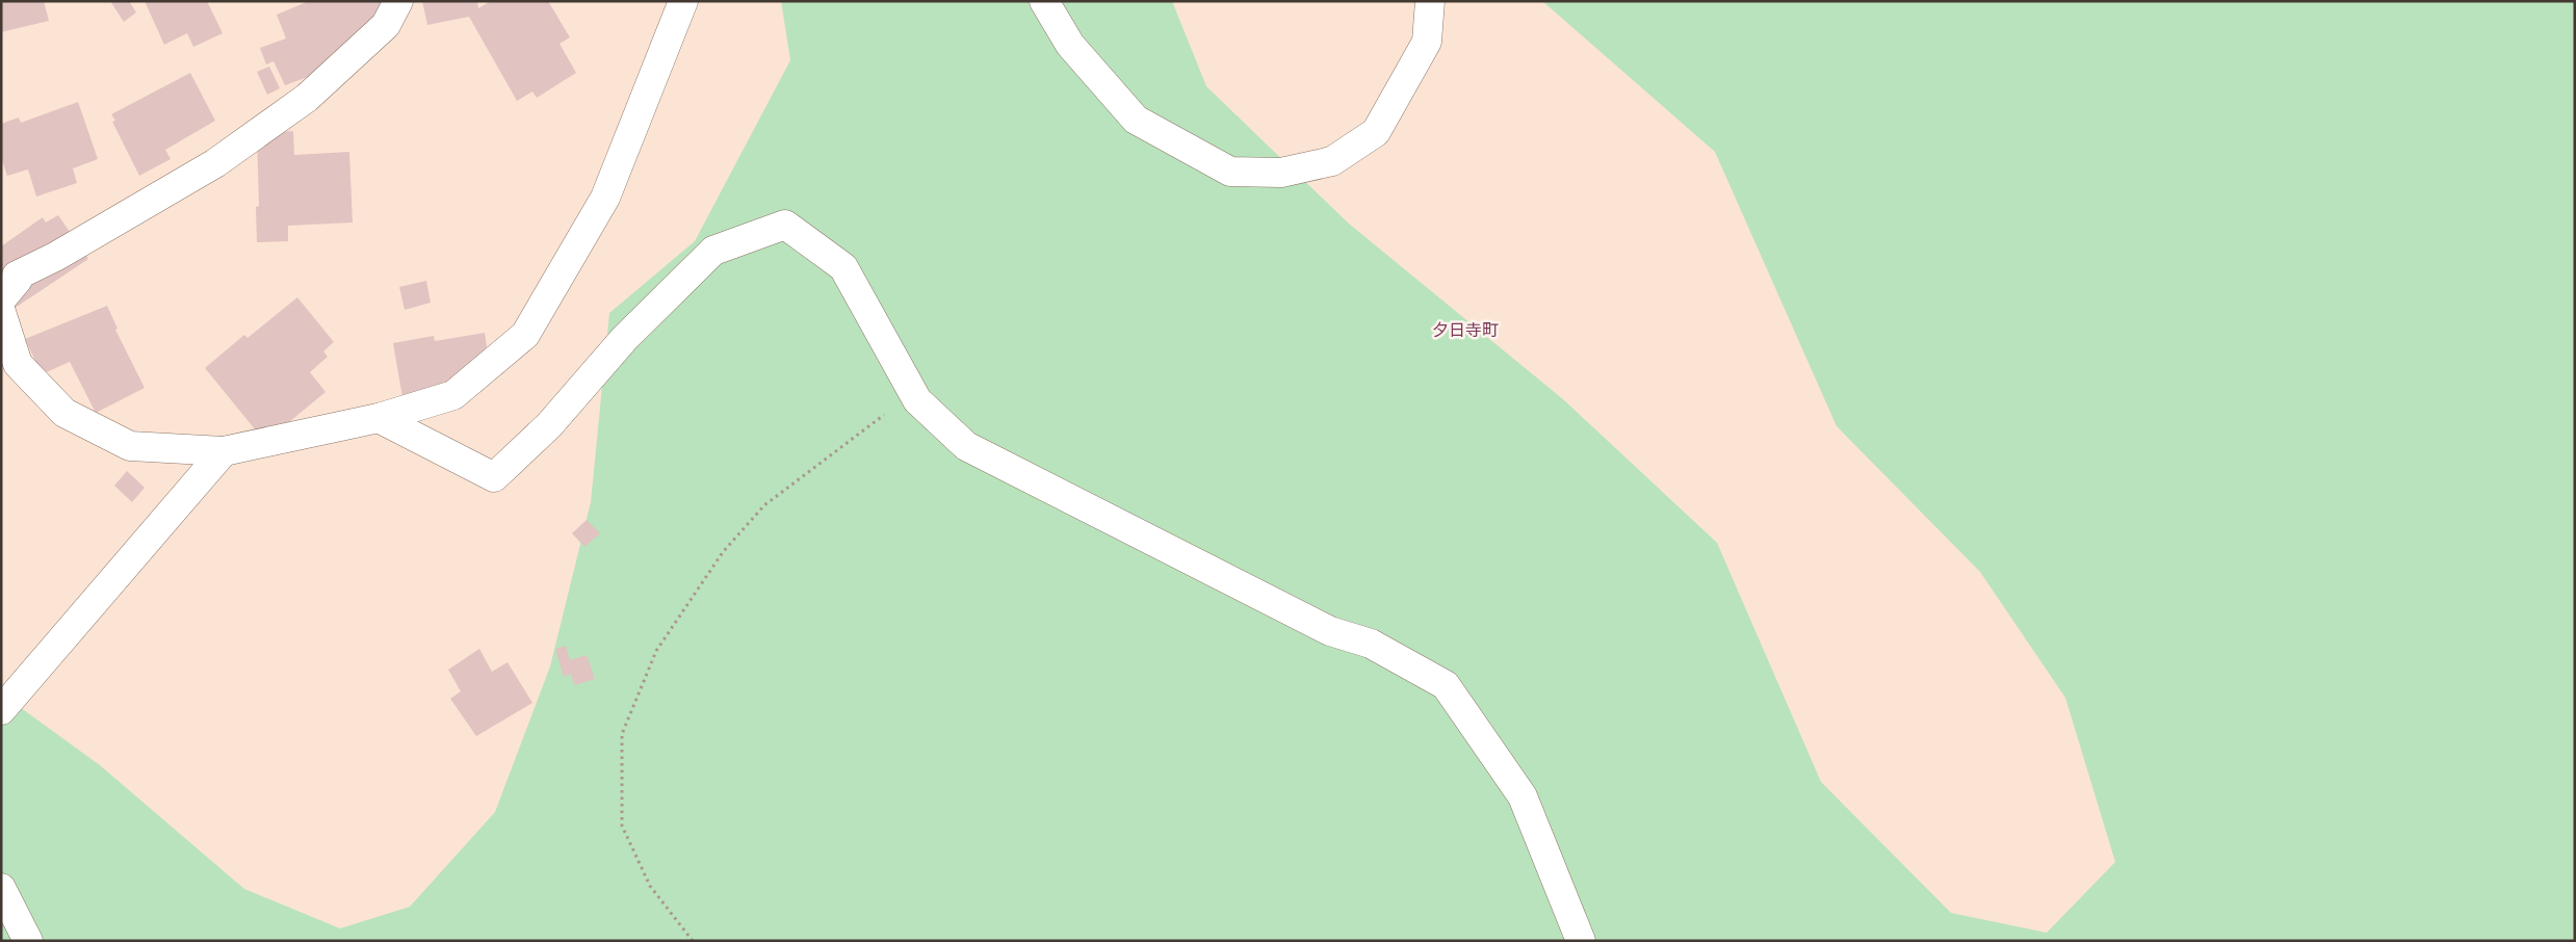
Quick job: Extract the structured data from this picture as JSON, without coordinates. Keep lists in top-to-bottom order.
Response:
{
  "districts": ["夕日寺町"]
}
